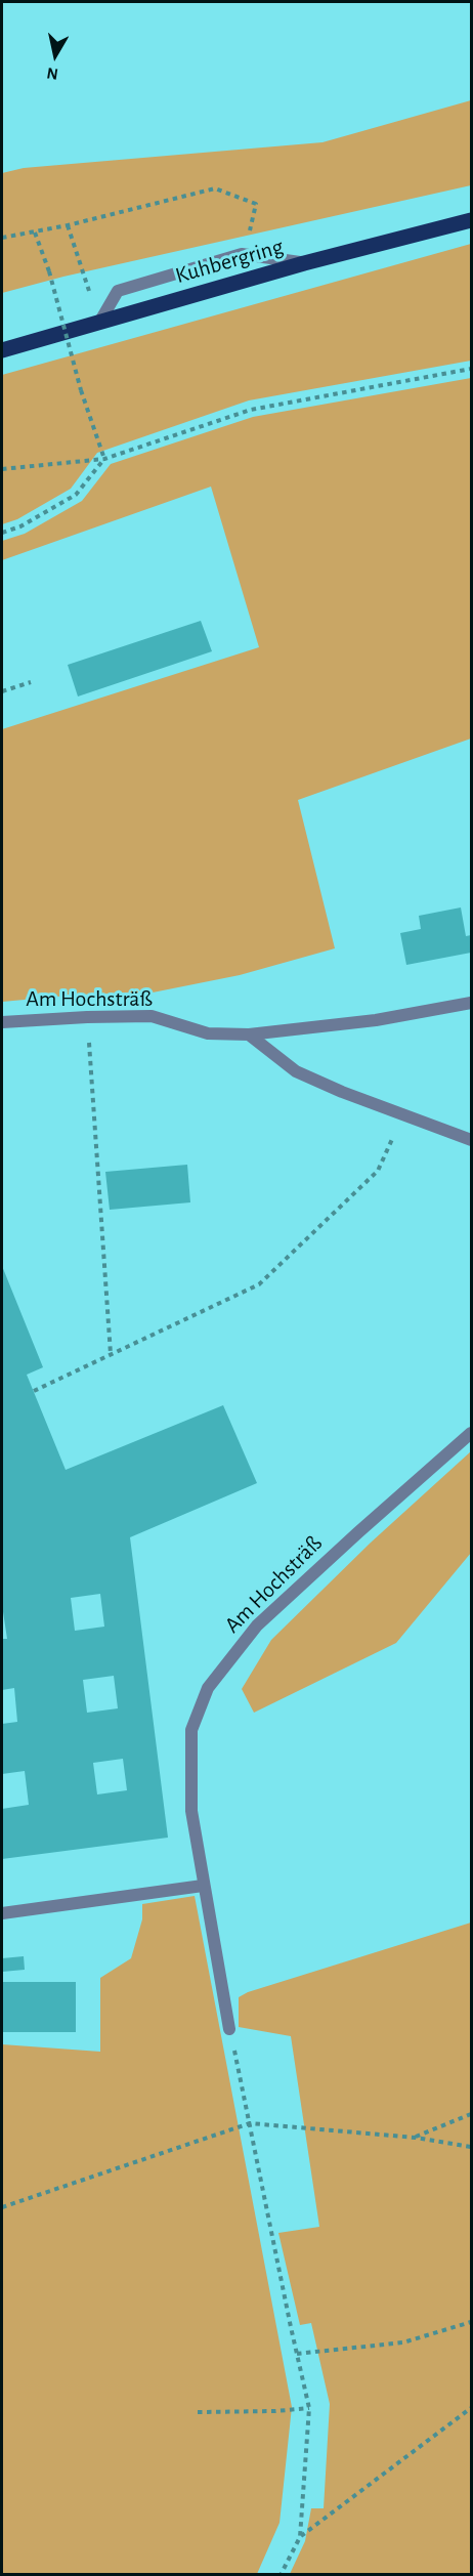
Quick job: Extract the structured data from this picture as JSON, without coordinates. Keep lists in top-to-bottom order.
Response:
{
  "streets": {
    "main road": ["Kuhbergring"],
    "street": ["Am Hochsträß"]
  },
  "north": "bottom"
}
